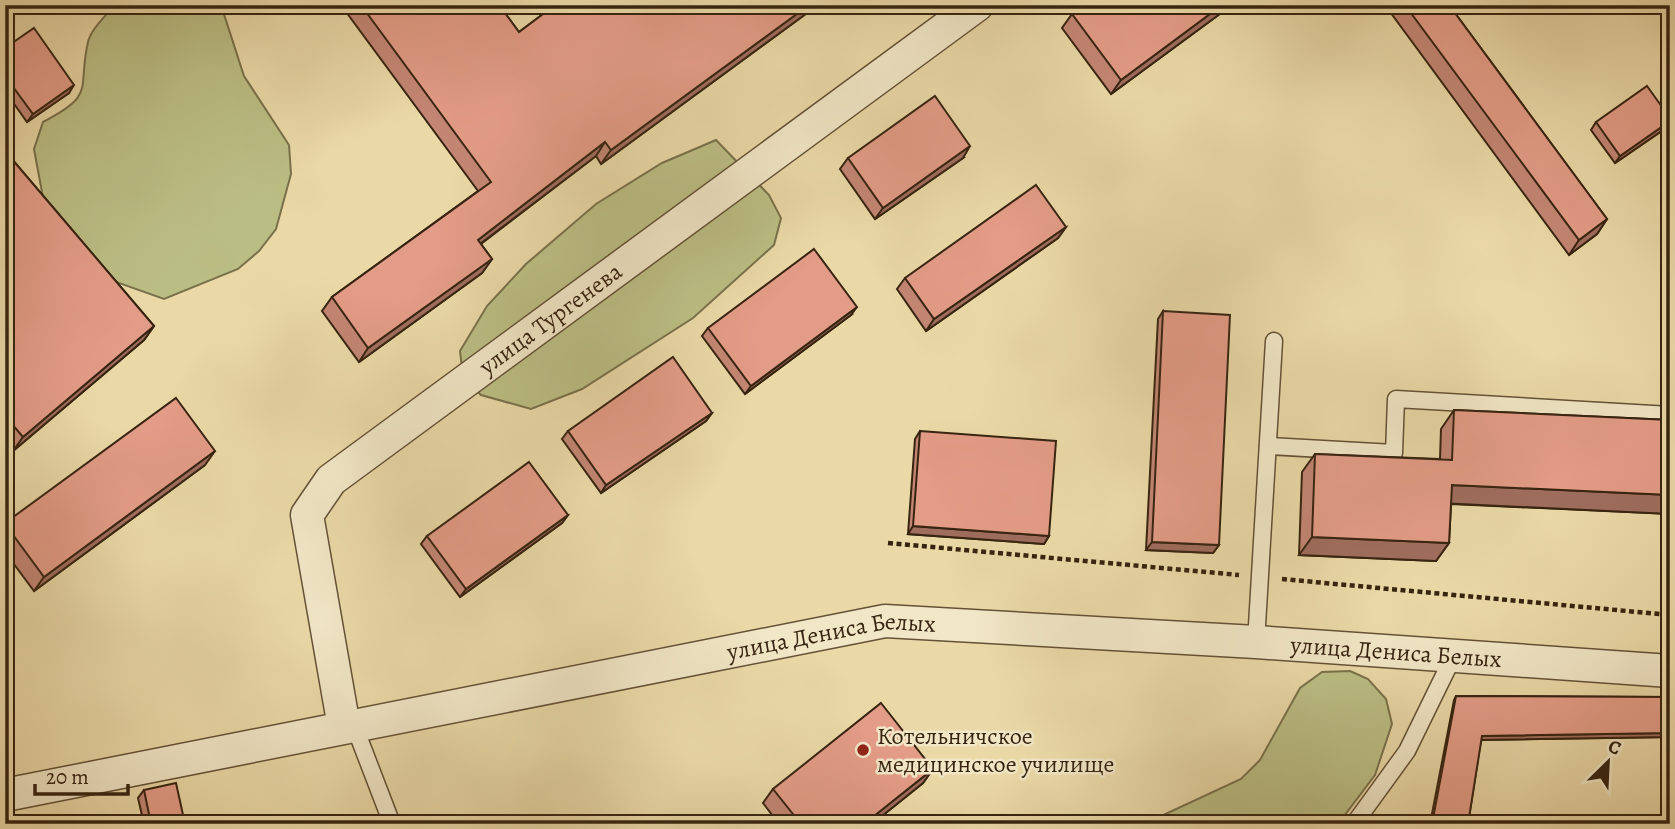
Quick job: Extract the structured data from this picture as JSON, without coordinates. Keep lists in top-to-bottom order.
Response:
{
  "streets": {
    "street": ["улица Тургенева", "улица Дениса Белых"]
  },
  "crossings": [
    ["улица Тургенева", "улица Дениса Белых"]
  ],
  "places": ["Котельничское медицинское училище"],
  "scale_bar": "20 m",
  "north": "top right"
}
